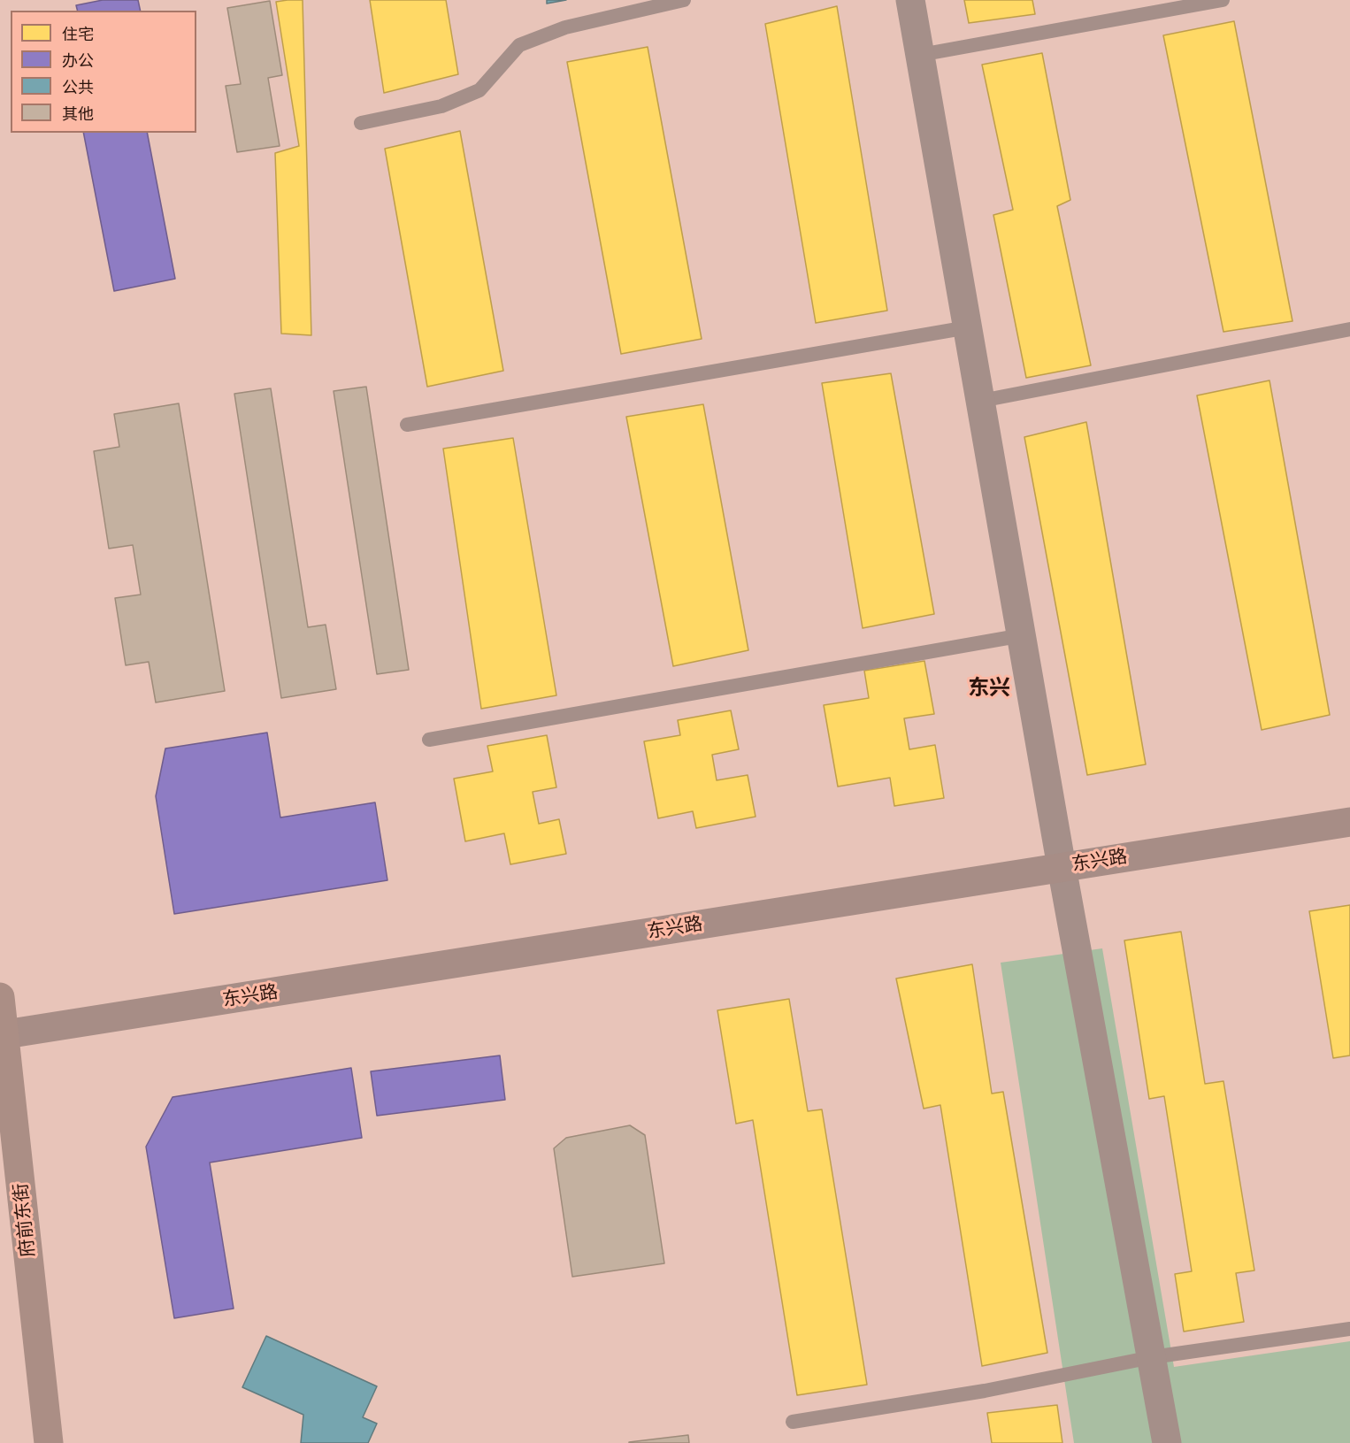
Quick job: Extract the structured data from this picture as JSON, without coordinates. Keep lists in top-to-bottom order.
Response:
{
  "streets": {
    "main road": ["府前东街"],
    "street": ["东兴路"]
  },
  "crossings": [
    ["东兴路", "府前东街"]
  ],
  "districts": ["东兴"],
  "legend": [
    "住宅",
    "办公",
    "公共",
    "其他"
  ]
}
